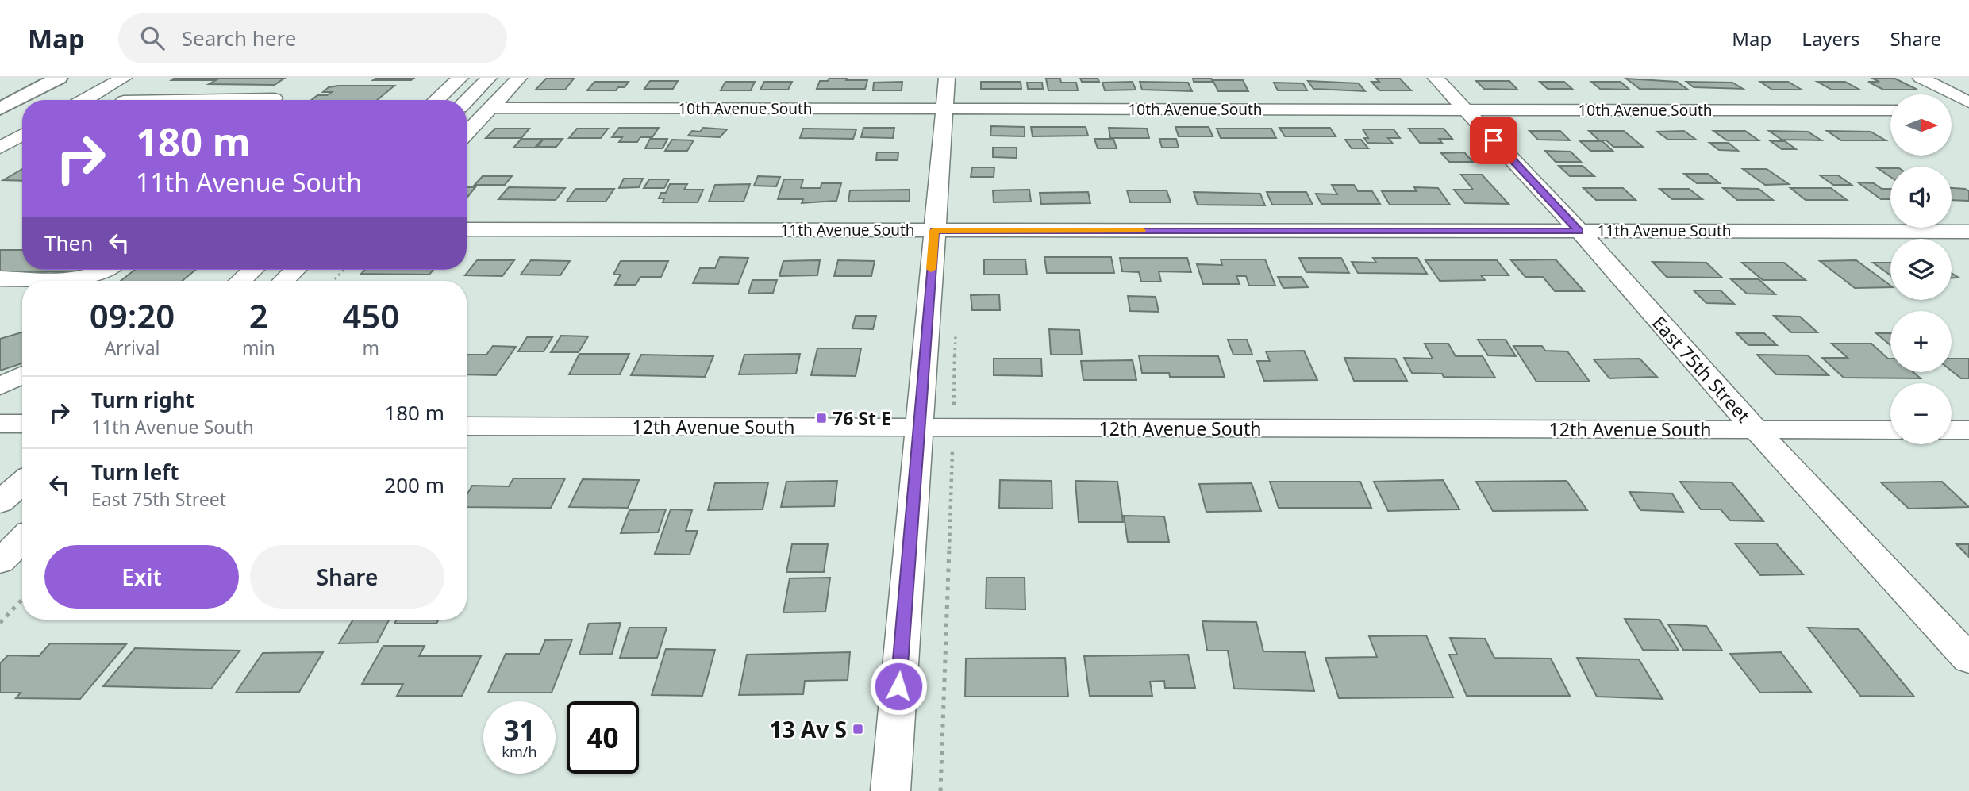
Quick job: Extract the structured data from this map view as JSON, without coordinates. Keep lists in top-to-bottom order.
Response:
{
  "streets": {
    "street": [
      "10th Avenue South",
      "11th Avenue South",
      "East 75th Street",
      "12th Avenue South"
    ]
  },
  "crossings": [
    ["10th Avenue South", "East 75th Street"],
    ["11th Avenue South", "East 75th Street"],
    ["East 75th Street", "12th Avenue South"]
  ],
  "places": {
    "transit": ["76 St E", "13 Av S"]
  },
  "north": "right",
  "page": {
    "header": "Map",
    "search": "Search here",
    "nav": ["Map", "Layers", "Share"],
    "map_buttons": ["+", "−"],
    "turn": ["180 m", "11th Avenue South"],
    "then": "Then",
    "eta": [
      "09:20",
      "Arrival",
      "2",
      "min",
      "450",
      "m"
    ],
    "list": [
      {
        "name": "Turn right",
        "note": "11th Avenue South",
        "value": "180 m"
      },
      {
        "name": "Turn left",
        "note": "East 75th Street",
        "value": "200 m"
      }
    ],
    "buttons": ["Exit", "Share"],
    "speed": "31 km/h",
    "limit": "40"
  }
}
